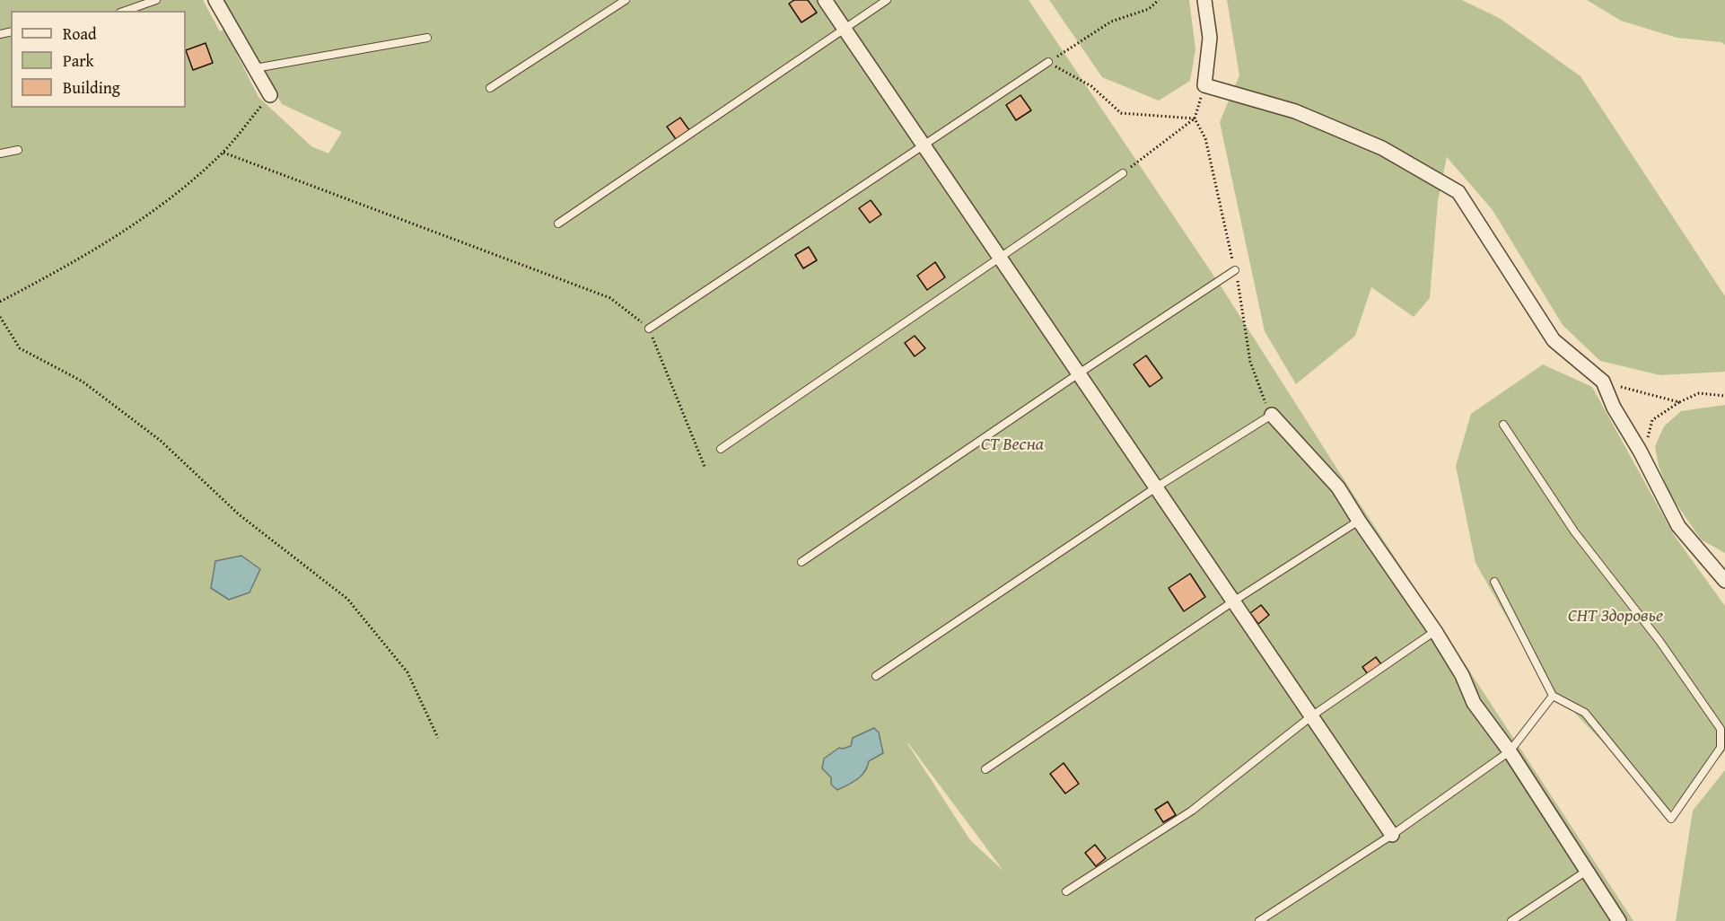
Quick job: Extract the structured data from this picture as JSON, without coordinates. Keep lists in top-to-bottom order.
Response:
{
  "parks": ["СТ Весна", "СНТ Здоровье"],
  "legend": ["Road", "Park", "Building"]
}
